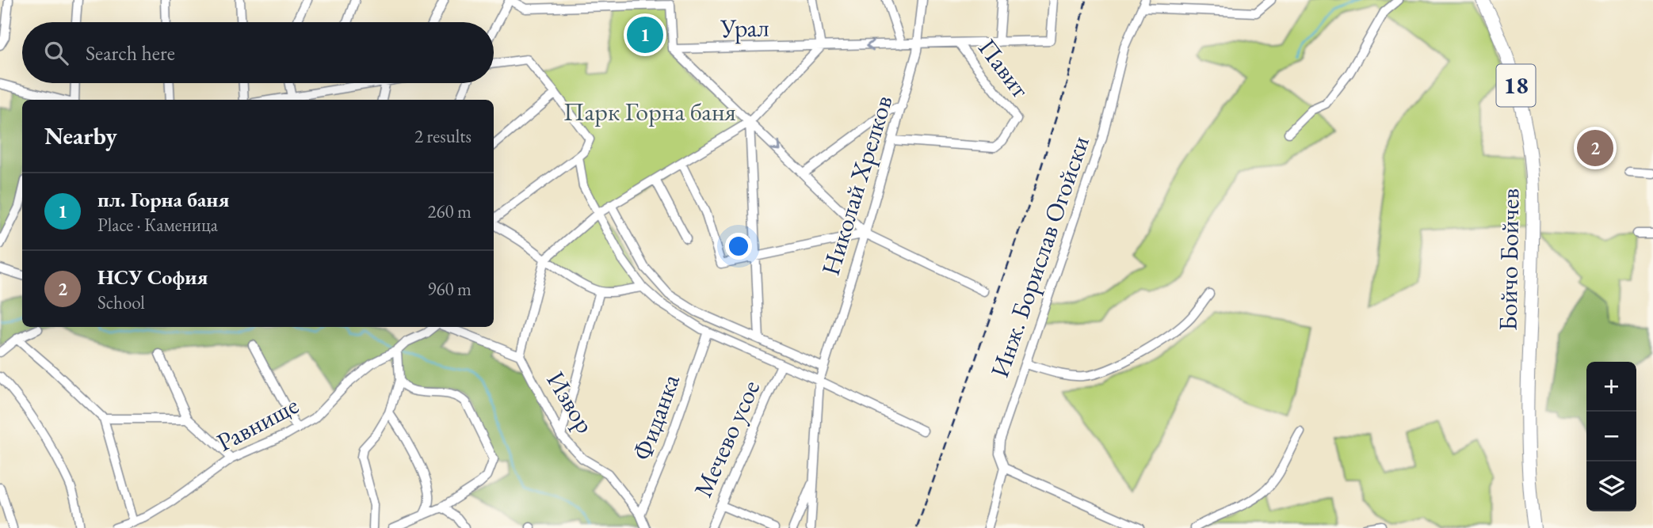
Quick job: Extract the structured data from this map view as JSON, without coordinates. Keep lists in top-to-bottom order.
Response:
{
  "streets": {
    "highway": ["18", "Бойчо Бойчев"],
    "street": [
      "Урал",
      "Павит",
      "Николай Хрелков",
      "Инж. Борислав Огойски",
      "Извор",
      "Фиданка",
      "Равнище",
      "Мечево усое"
    ]
  },
  "crossings": [
    ["Урал", "Павит"],
    ["Урал", "Николай Хрелков"],
    ["Павит", "Николай Хрелков"],
    ["Извор", "Фиданка"]
  ],
  "parks": ["Парк Горна баня"],
  "page": {
    "pins": ["1", "2"],
    "search": "Search here",
    "heading": ["Nearby", "2 results"],
    "list": [
      {
        "mark": "1",
        "name": "пл. Горна баня",
        "note": "Place · Каменица",
        "value": "260 m"
      },
      {
        "mark": "2",
        "name": "НСУ София",
        "note": "School",
        "value": "960 m"
      }
    ],
    "map_buttons": ["+", "−"]
  }
}
